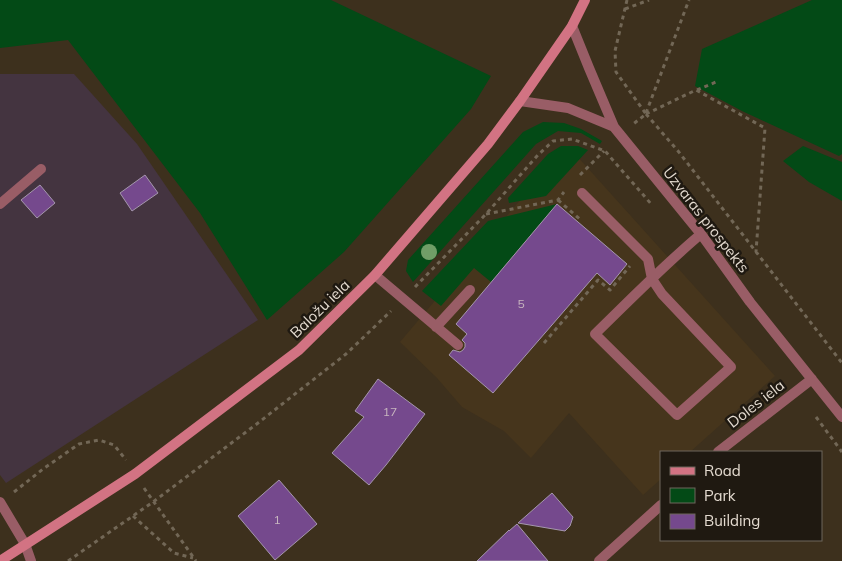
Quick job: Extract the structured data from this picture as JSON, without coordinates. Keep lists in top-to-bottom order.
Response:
{
  "streets": {
    "main road": ["Baložu iela"],
    "street": ["Uzvaras prospekts", "Doles iela"]
  },
  "crossings": [
    ["Uzvaras prospekts", "Baložu iela"],
    ["Uzvaras prospekts", "Doles iela"]
  ],
  "house_numbers": ["5", "17", "1"],
  "legend": ["Road", "Park", "Building"]
}
